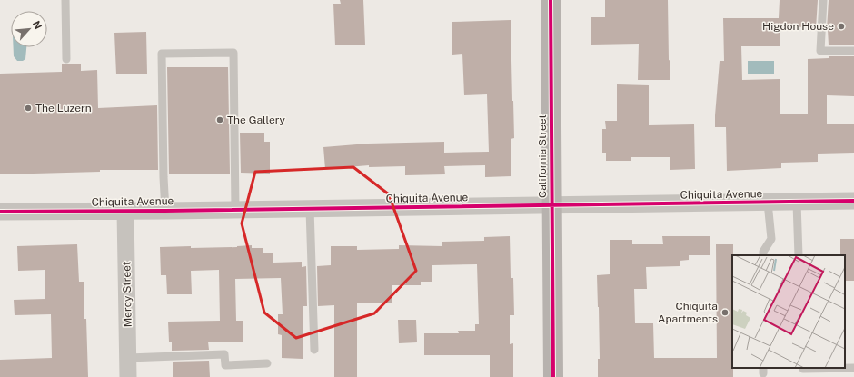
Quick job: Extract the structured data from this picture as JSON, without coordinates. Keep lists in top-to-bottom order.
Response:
{
  "streets": {
    "main road": ["California Street"],
    "street": ["Chiquita Avenue", "Mercy Street"]
  },
  "crossings": [
    ["California Street", "Chiquita Avenue"],
    ["Chiquita Avenue", "Mercy Street"]
  ],
  "places": [
    "Higdon House",
    "The Luzern",
    "The Gallery",
    "Chiquita Apartments"
  ],
  "north": "top right"
}
